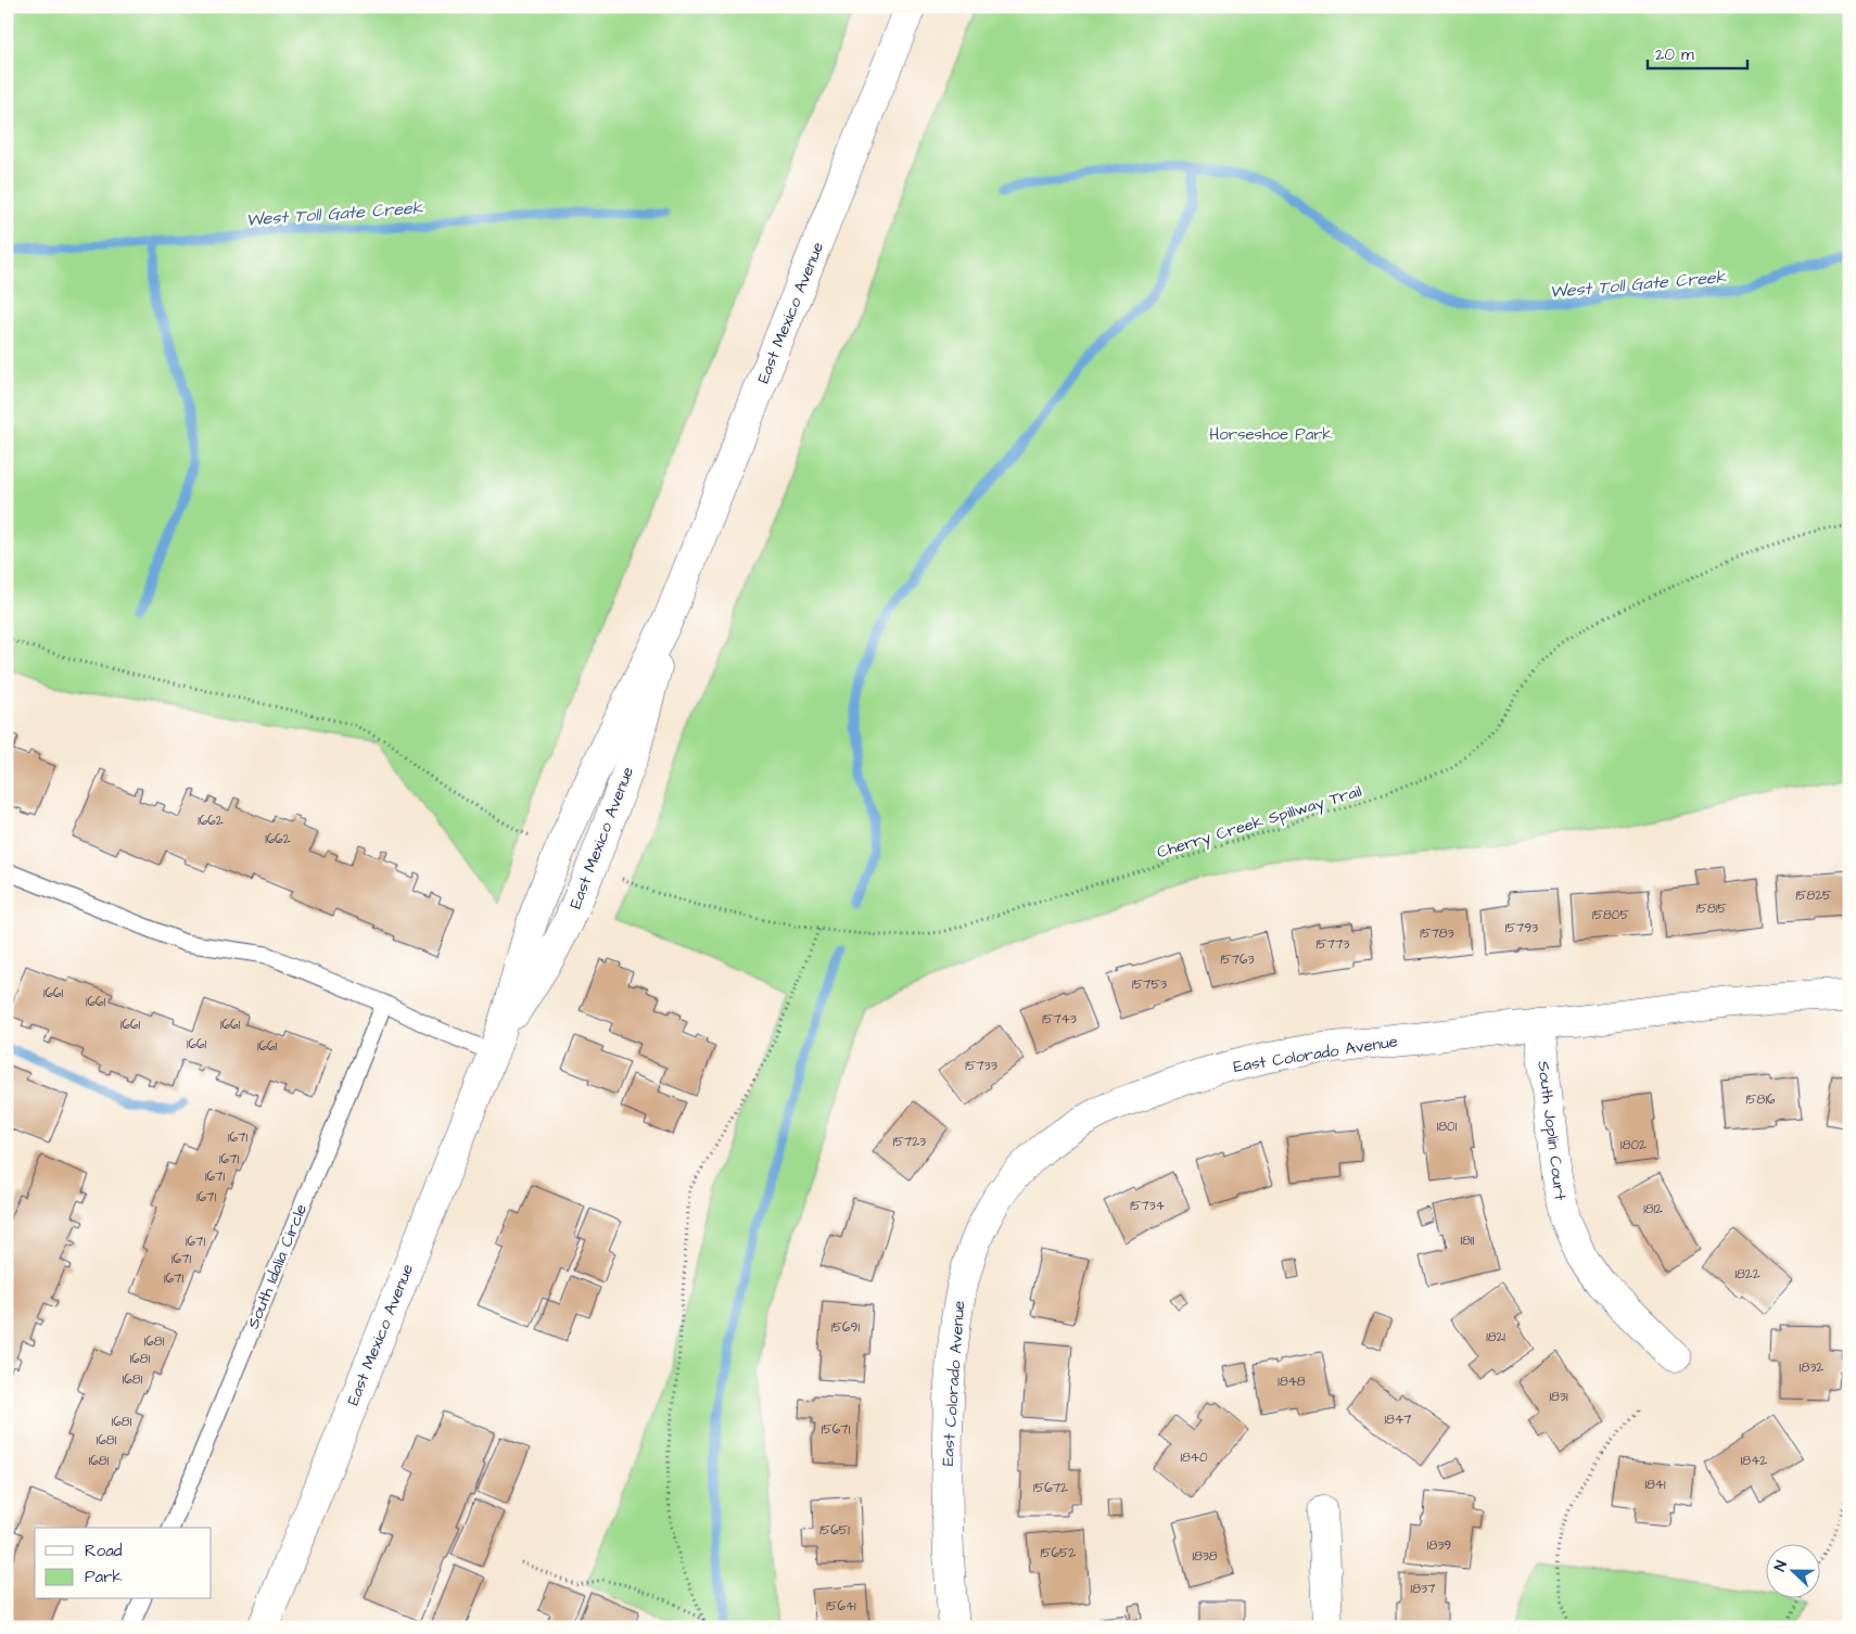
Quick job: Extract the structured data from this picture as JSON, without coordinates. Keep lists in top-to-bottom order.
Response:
{
  "streets": {
    "street": ["East Mexico Avenue", "East Colorado Avenue", "South Joplin Court"],
    "lane": ["South Idalia Circle"],
    "path": ["Cherry Creek Spillway Trail"]
  },
  "crossings": [
    ["East Colorado Avenue", "South Joplin Court"]
  ],
  "water": ["West Toll Gate Creek"],
  "parks": ["Horseshoe Park"],
  "house_numbers": [
    "1662",
    "1662",
    "15825",
    "15815",
    "15805",
    "15793",
    "15783",
    "15773",
    "15763",
    "15753",
    "1661",
    "1661",
    "15743",
    "1661",
    "1661",
    "1661",
    "1661",
    "15733",
    "15816",
    "1801",
    "1671",
    "15723",
    "1802",
    "1671",
    "1671",
    "1671",
    "15734",
    "1812",
    "1811",
    "1671",
    "1671",
    "1822",
    "1671",
    "15691",
    "1821",
    "1681",
    "1681",
    "1832",
    "1681",
    "1848",
    "1831",
    "1847",
    "1681",
    "15671",
    "1681",
    "1840",
    "1681",
    "1842",
    "1841",
    "15672",
    "15651",
    "1839",
    "15652",
    "1838",
    "1837",
    "15641"
  ],
  "legend": ["Road", "Park"],
  "scale_bar": "20 m",
  "north": "left"
}
